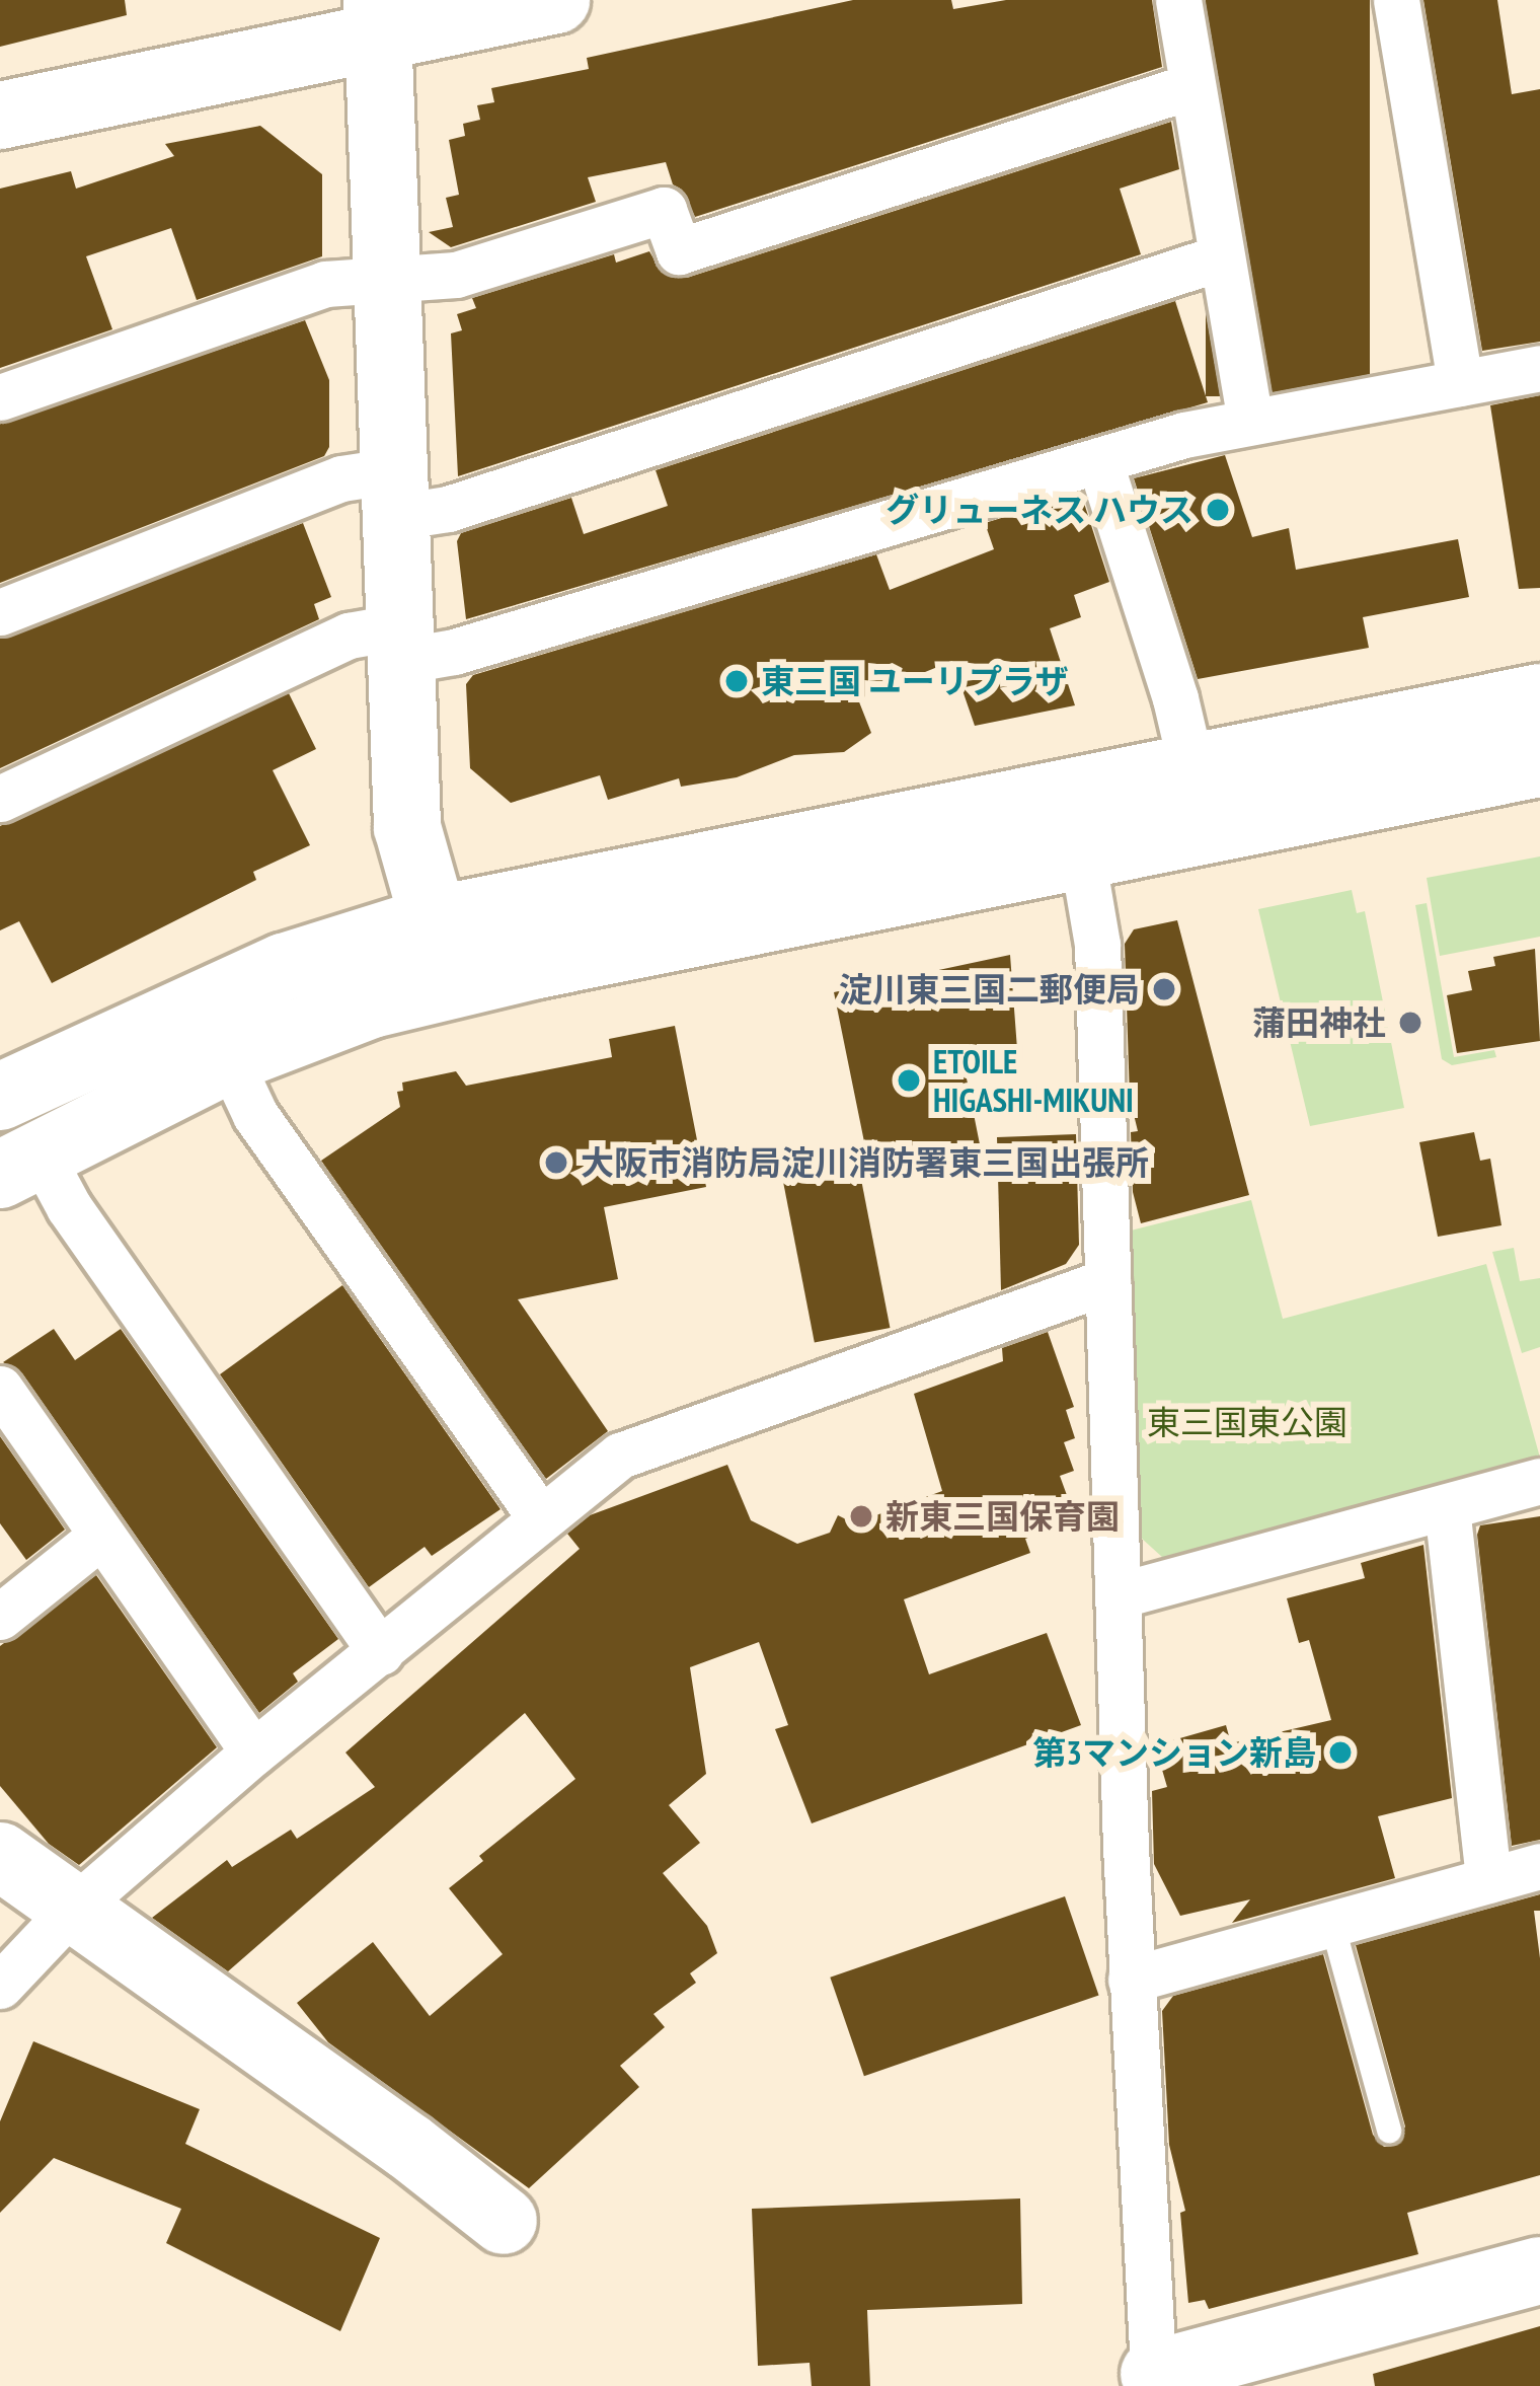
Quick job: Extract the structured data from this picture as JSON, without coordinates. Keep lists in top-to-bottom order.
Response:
{
  "parks": ["東三国東公園"],
  "places": [
    "グリューネス ハウス",
    "東三国 ユーリプラザ",
    "淀川東三国二郵便局",
    "蒲田神社",
    "ETOILE HIGASHI-MIKUNI",
    "大阪市消防局淀川消防署東三国出張所",
    "新東三国保育園",
    "第3マンション新島"
  ]
}
